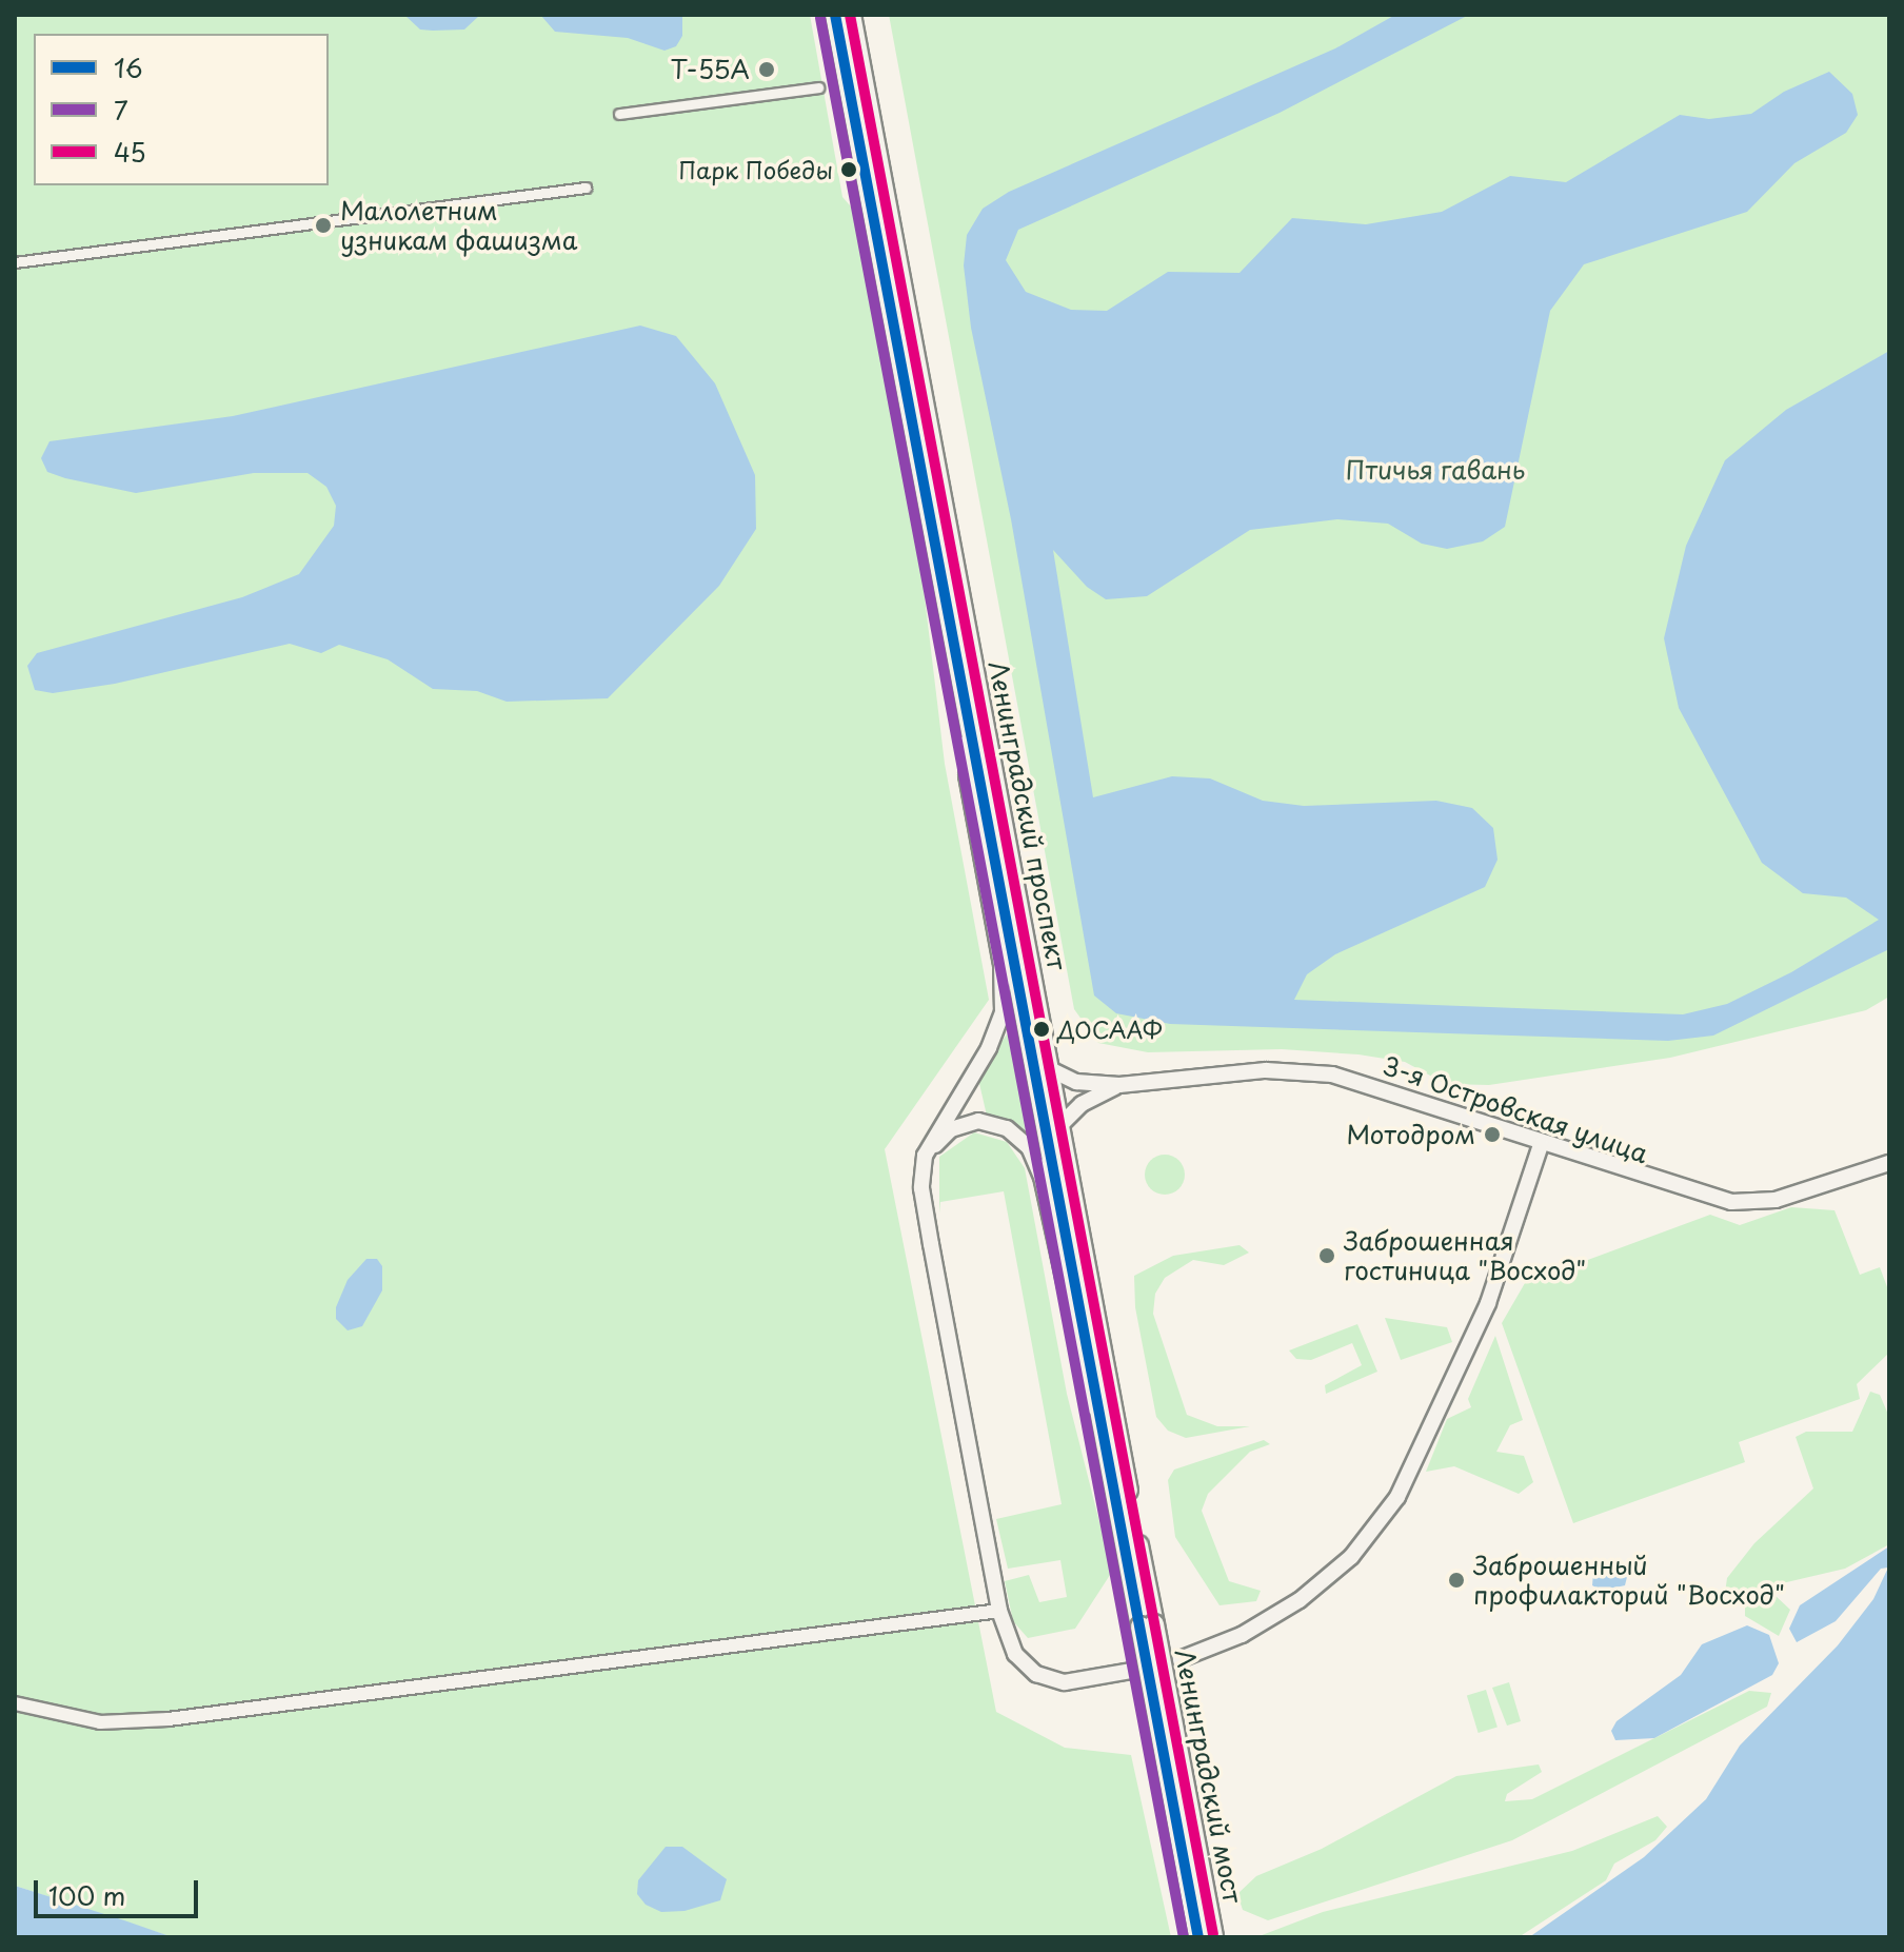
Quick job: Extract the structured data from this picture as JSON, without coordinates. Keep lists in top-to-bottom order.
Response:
{
  "streets": {
    "main road": ["Ленинградский проспект", "Ленинградский мост"],
    "street": ["3-я Островская улица"]
  },
  "crossings": [
    ["Ленинградский проспект", "Ленинградский мост"]
  ],
  "parks": ["Птичья гавань"],
  "places": [
    "Т-55А",
    "Парк Победы",
    "Малолетним узникам фашизма",
    "ДОСААФ",
    "Мотодром",
    "Заброшенная гостиница \"Восход\"",
    "Заброшенный профилакторий \"Восход\""
  ],
  "lines": ["transit line 16", "transit line 45", "transit line 7"],
  "legend": ["16", "7", "45"],
  "scale_bar": "100 m"
}
